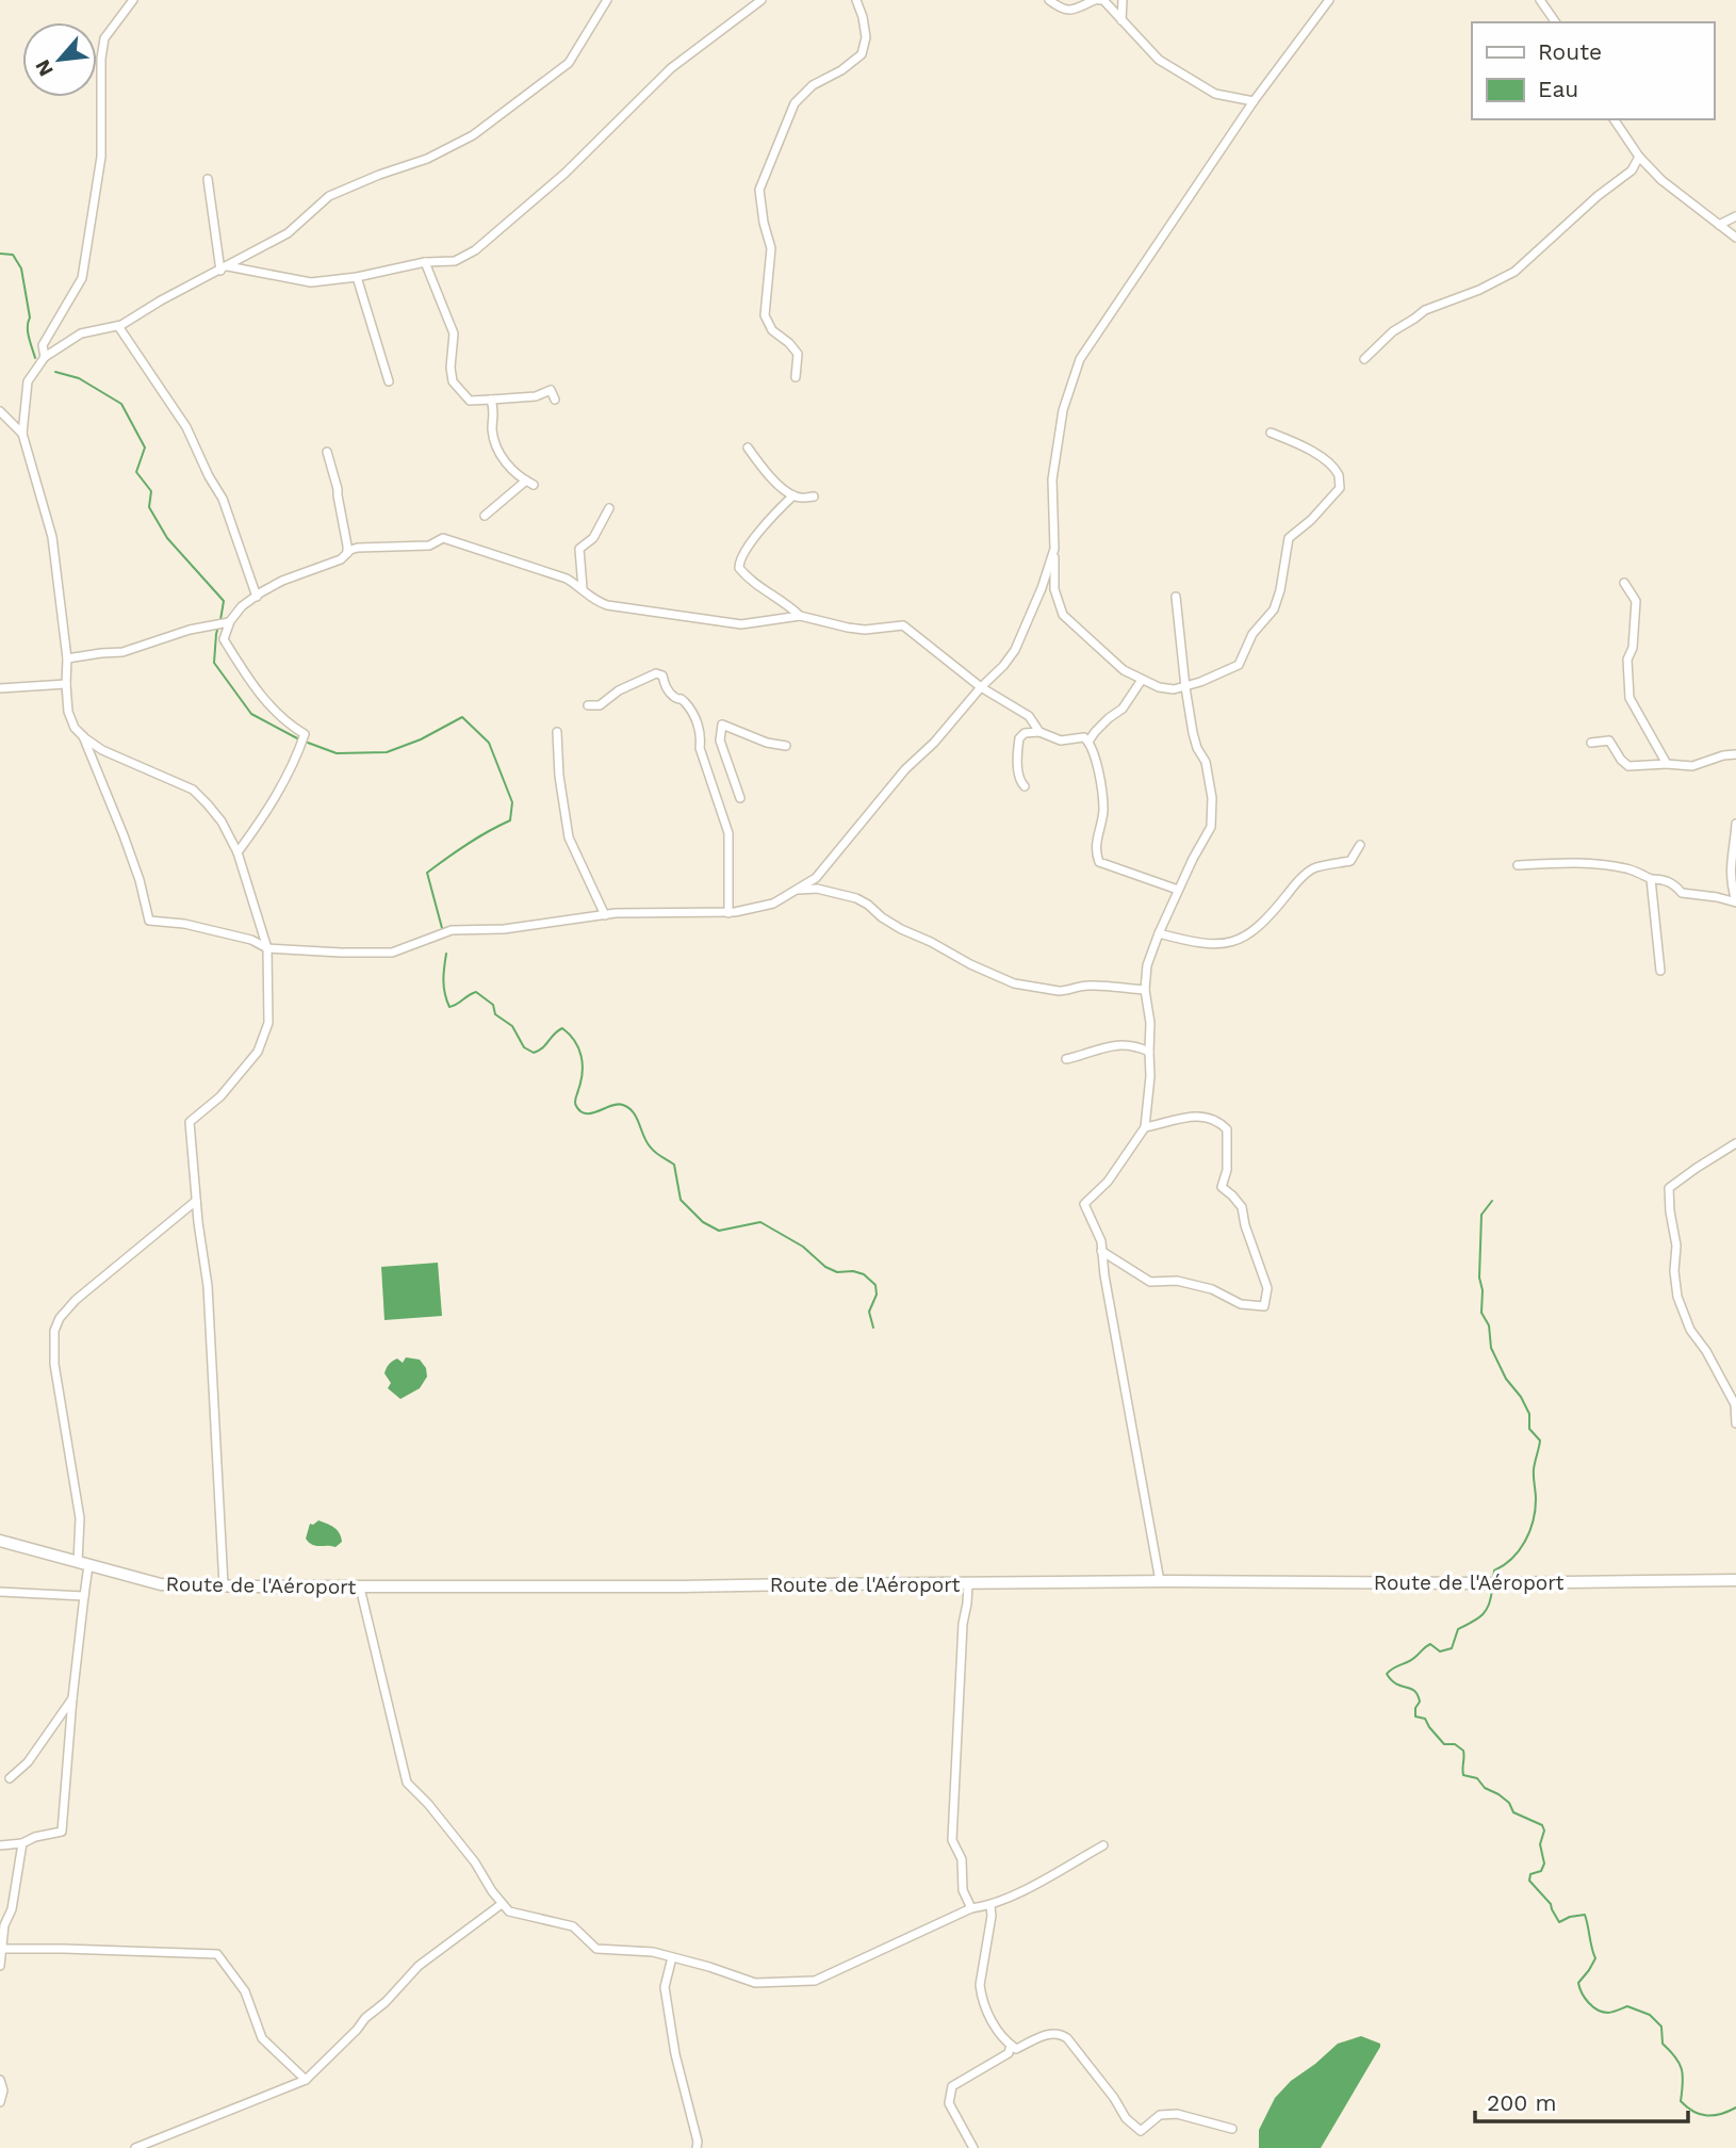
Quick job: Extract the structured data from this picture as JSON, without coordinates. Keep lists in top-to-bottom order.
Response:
{
  "streets": {
    "main road": ["Route de l'Aéroport"]
  },
  "legend": ["Route", "Eau"],
  "scale_bar": "200 m",
  "north": "bottom left"
}
